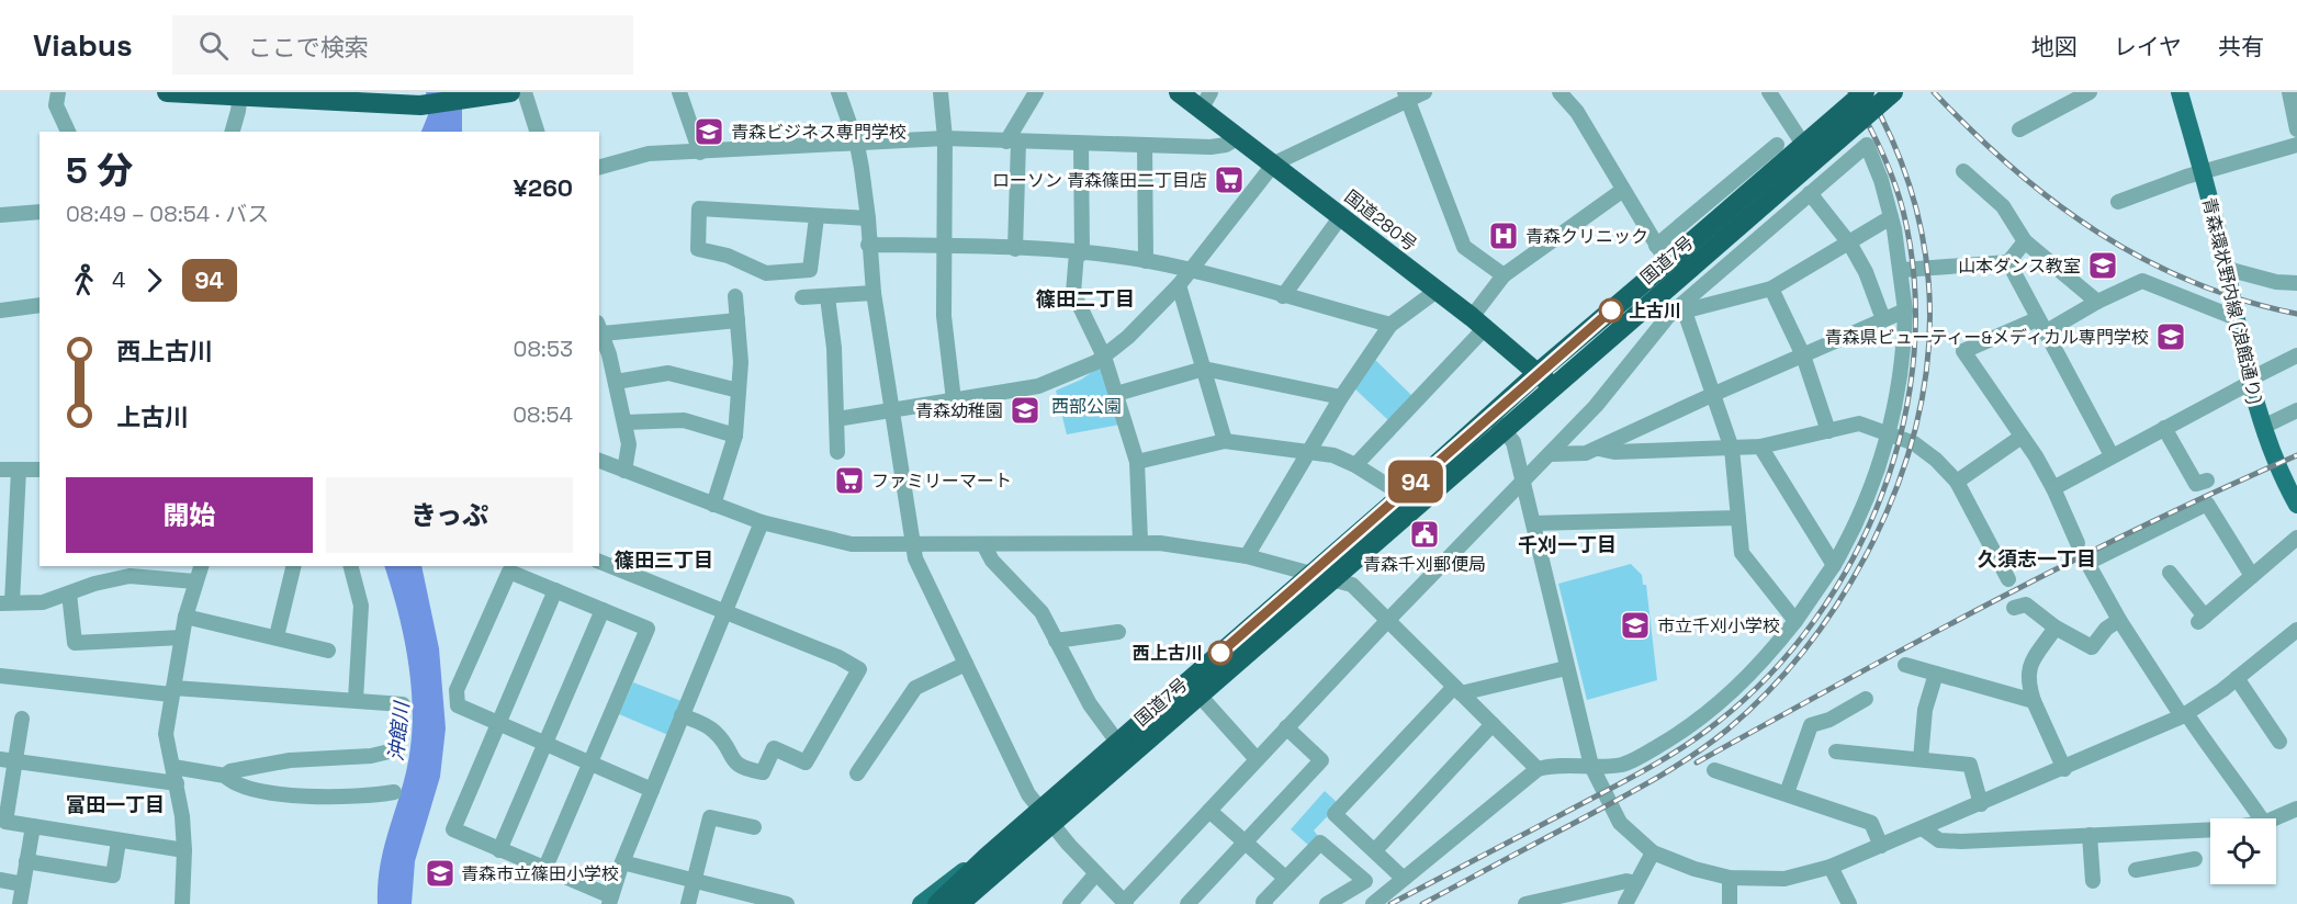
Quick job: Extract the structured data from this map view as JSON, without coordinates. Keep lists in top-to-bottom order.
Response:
{
  "streets": {
    "highway": ["国道280号", "国道7号"],
    "main road": ["青森環状野内線 (浪館通り)"]
  },
  "crossings": [
    ["国道280号", "国道7号"]
  ],
  "districts": [
    "篠田二丁目",
    "千刈一丁目",
    "久須志一丁目",
    "篠田三丁目",
    "富田一丁目"
  ],
  "water": ["沖館川"],
  "parks": ["西部公園"],
  "places": {
    "school or university": [
      "青森ビジネス専門学校",
      "山本ダンス教室",
      "青森県ビューティー&メディカル専門学校",
      "青森幼稚園",
      "市立千刈小学校",
      "青森市立篠田小学校"
    ],
    "supermarket": ["ローソン 青森篠田二丁目店", "ファミリーマート"],
    "hospital": ["青森クリニック"],
    "other": ["上古川", "西上古川"],
    "public building": ["青森千刈郵便局"]
  },
  "lines": ["bus line 94"],
  "page": {
    "header": "Viabus",
    "search": "ここで検索",
    "nav": ["地図", "レイヤ", "共有"],
    "on_map": "94",
    "heading": ["5 分", "08:49 – 08:54 · バス", "¥260"],
    "legs": ["4", "94"],
    "list": [
      {
        "name": "西上古川",
        "value": "08:53"
      },
      {
        "name": "上古川",
        "value": "08:54"
      }
    ],
    "buttons": ["開始", "きっぷ"]
  }
}
